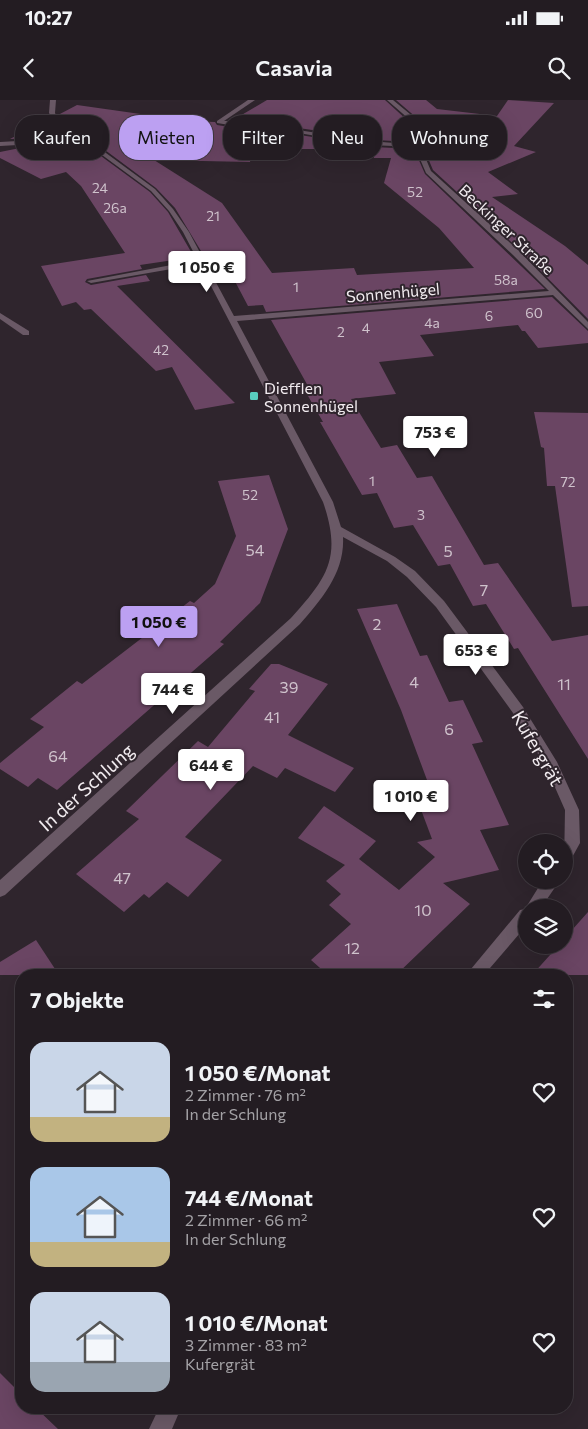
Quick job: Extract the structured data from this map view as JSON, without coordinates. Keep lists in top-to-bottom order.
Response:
{
  "streets": {
    "street": [
      "Beckinger Straße",
      "Sonnenhügel",
      "Kufergrät",
      "In der Schlung"
    ]
  },
  "crossings": [
    ["Beckinger Straße", "Sonnenhügel"],
    ["Sonnenhügel", "In der Schlung"],
    ["Kufergrät", "In der Schlung"]
  ],
  "places": {
    "transit": ["Diefflen Sonnenhügel"]
  },
  "house_numbers": [
    "24",
    "52",
    "26a",
    "21",
    "58a",
    "1",
    "60",
    "6",
    "4a",
    "4",
    "2",
    "42",
    "1",
    "72",
    "52",
    "3",
    "54",
    "5",
    "7",
    "2",
    "4",
    "11",
    "39",
    "41",
    "6",
    "64",
    "47",
    "10",
    "12"
  ],
  "page": {
    "status": "10:27",
    "header": "Casavia",
    "chip": [
      "Kaufen",
      "Mieten",
      "Filter",
      "Neu",
      "Wohnung"
    ],
    "price": [
      "1 050 €",
      "753 €",
      "1 050 €",
      "653 €",
      "744 €",
      "644 €",
      "1 010 €"
    ],
    "heading": "7 Objekte",
    "list": [
      {
        "name": "1 050 €/Monat",
        "note": "2 Zimmer · 76 m² · In der Schlung"
      },
      {
        "name": "744 €/Monat",
        "note": "2 Zimmer · 66 m² · In der Schlung"
      },
      {
        "name": "1 010 €/Monat",
        "note": "3 Zimmer · 83 m² · Kufergrät"
      }
    ]
  }
}
